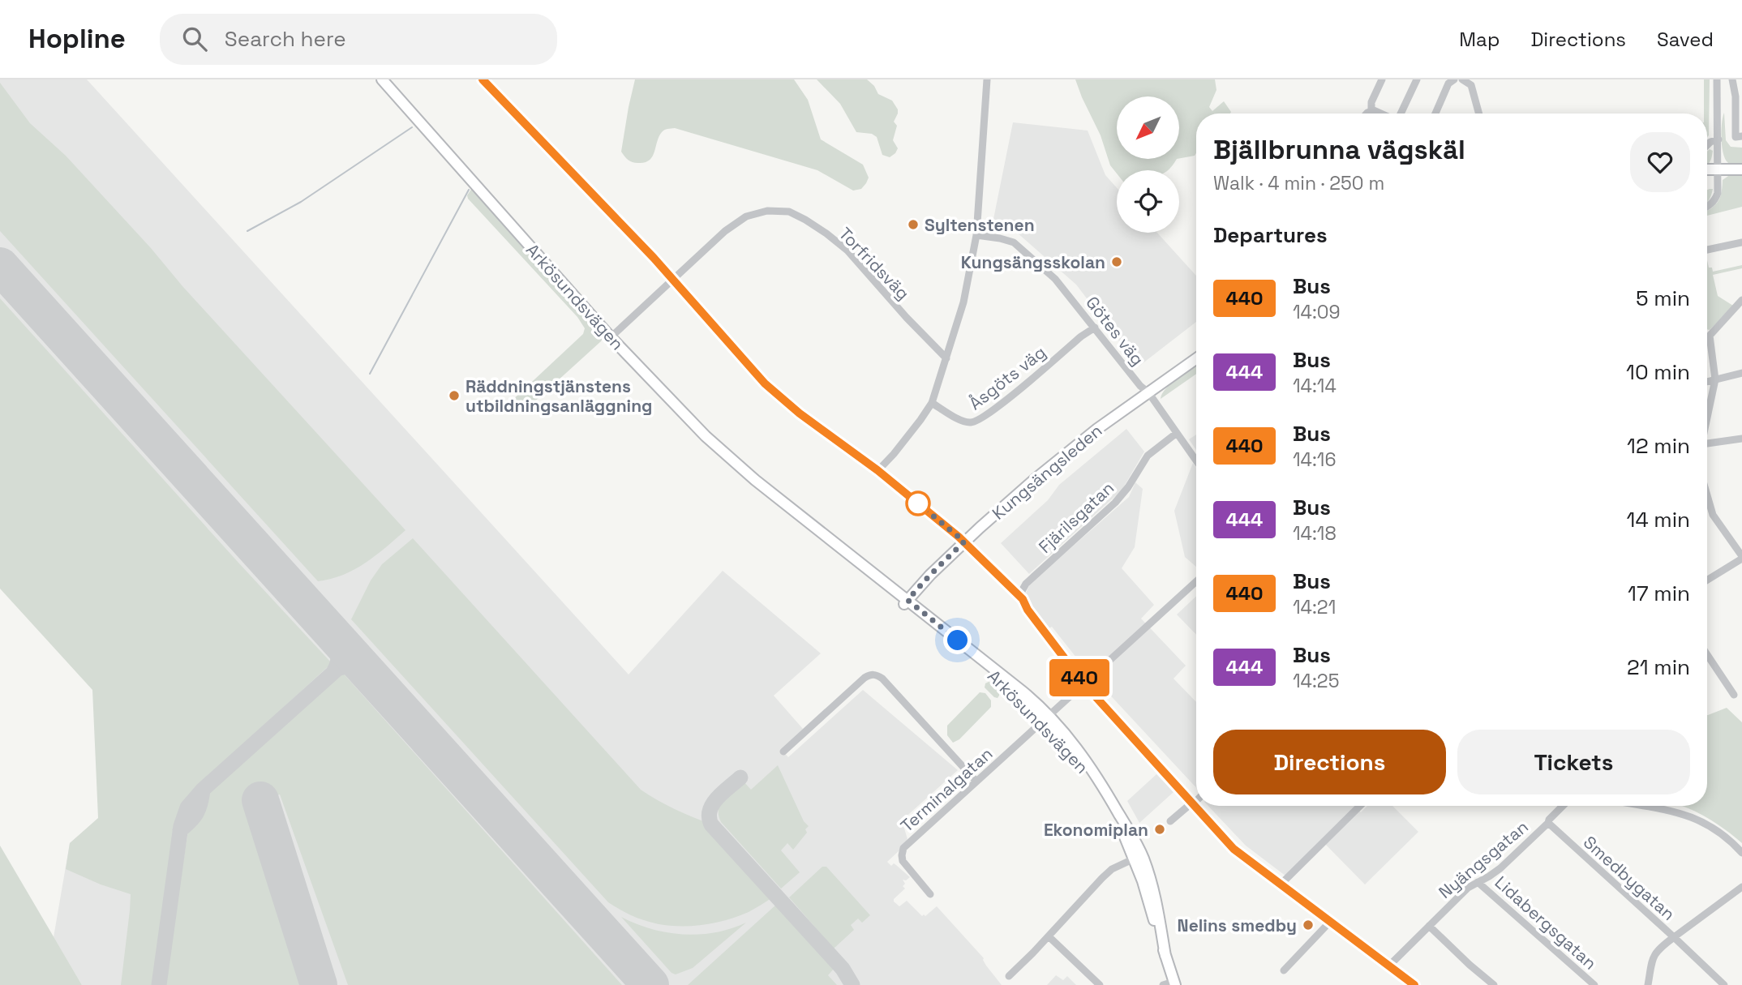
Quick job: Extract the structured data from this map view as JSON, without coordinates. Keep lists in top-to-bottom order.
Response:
{
  "streets": {
    "main road": ["Arkösundsvägen", "Kungsängsleden"],
    "street": [
      "Torfridsväg",
      "Götes väg",
      "Åsgöts väg",
      "Fjärilsgatan",
      "Terminalgatan",
      "Nyängsgatan",
      "Smedbygatan",
      "Lidabergsgatan"
    ]
  },
  "crossings": [
    ["Torfridsväg", "Arkösundsvägen"],
    ["Arkösundsvägen", "Kungsängsleden"],
    ["Arkösundsvägen", "Terminalgatan"],
    ["Götes väg", "Åsgöts väg"],
    ["Götes väg", "Kungsängsleden"],
    ["Götes väg", "Fjärilsgatan"],
    ["Nyängsgatan", "Smedbygatan"],
    ["Nyängsgatan", "Lidabergsgatan"]
  ],
  "places": [
    "Syltenstenen",
    "Kungsängsskolan",
    "Räddningstjänstens utbildningsanläggning",
    "Ekonomiplan",
    "Nelins smedby"
  ],
  "lines": ["bus line 440"],
  "north": "bottom left",
  "page": {
    "header": "Hopline",
    "search": "Search here",
    "nav": ["Map", "Directions", "Saved"],
    "on_map": "440",
    "heading": [
      ["Bjällbrunna vägskäl", "Walk · 4 min · 250 m"],
      "Departures"
    ],
    "list": [
      {
        "mark": "440",
        "name": "Bus",
        "note": "14:09",
        "value": "5 min"
      },
      {
        "mark": "444",
        "name": "Bus",
        "note": "14:14",
        "value": "10 min"
      },
      {
        "mark": "440",
        "name": "Bus",
        "note": "14:16",
        "value": "12 min"
      },
      {
        "mark": "444",
        "name": "Bus",
        "note": "14:18",
        "value": "14 min"
      },
      {
        "mark": "440",
        "name": "Bus",
        "note": "14:21",
        "value": "17 min"
      },
      {
        "mark": "444",
        "name": "Bus",
        "note": "14:25",
        "value": "21 min"
      }
    ],
    "buttons": ["Directions", "Tickets"]
  }
}
